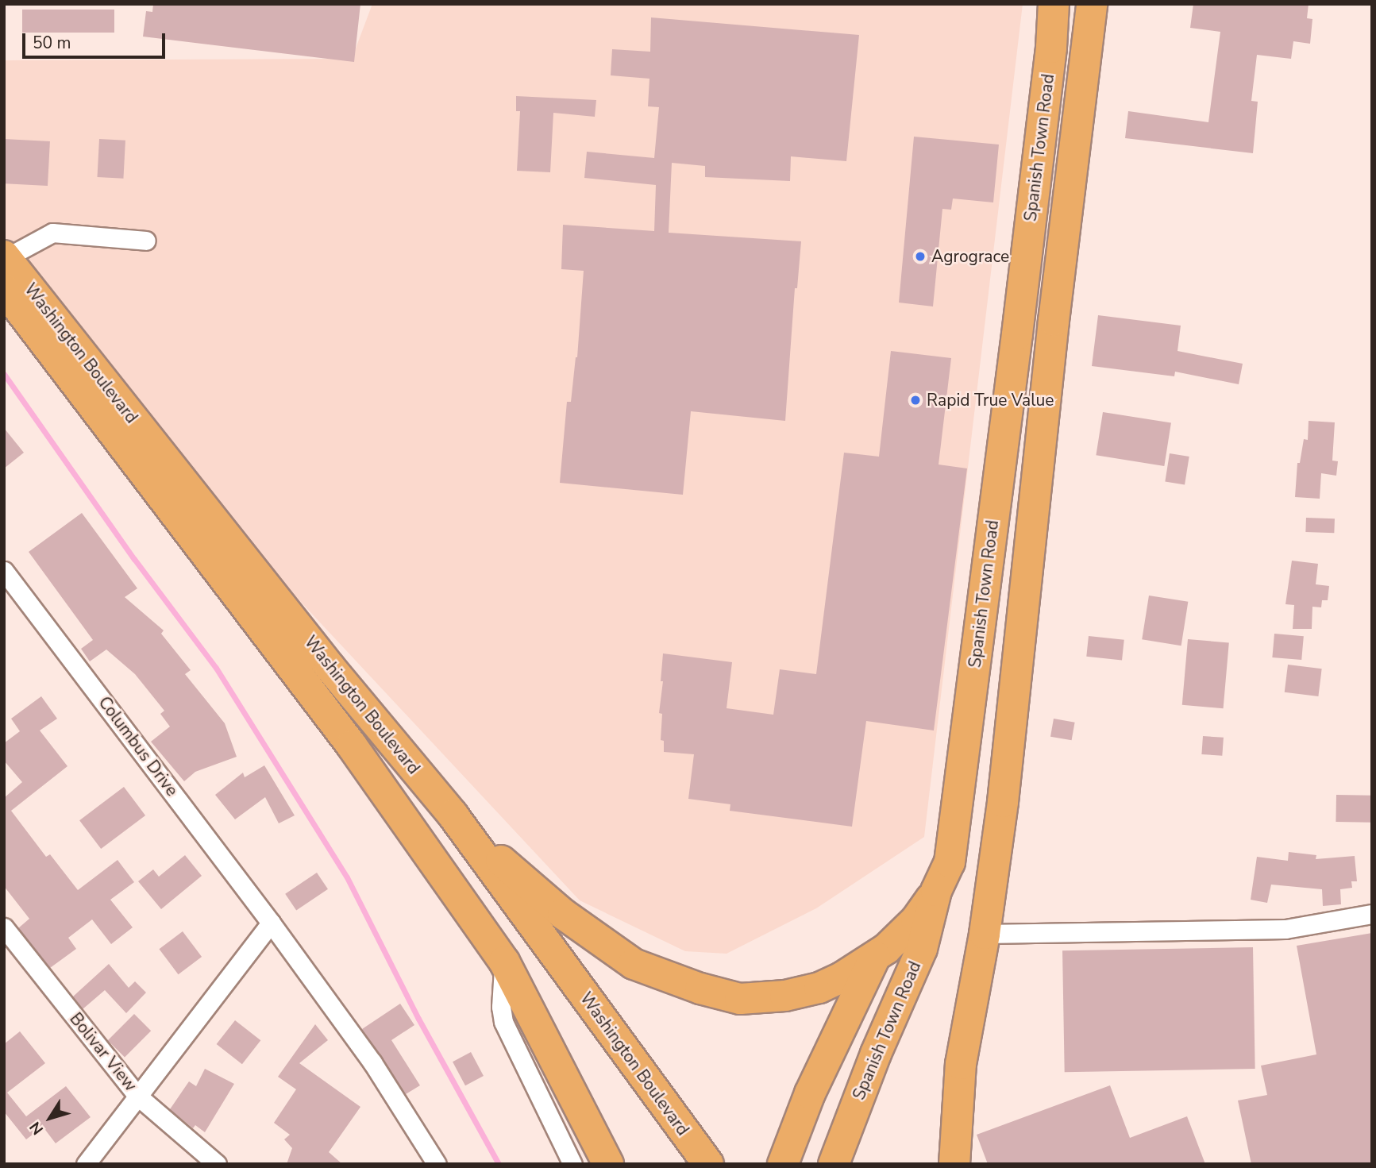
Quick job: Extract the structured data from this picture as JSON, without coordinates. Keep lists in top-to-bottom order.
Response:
{
  "streets": {
    "highway": ["Spanish Town Road", "Washington Boulevard"],
    "street": ["Columbus Drive", "Bolivar View"]
  },
  "places": ["Agrograce", "Rapid True Value"],
  "scale_bar": "50 m",
  "north": "bottom left"
}
